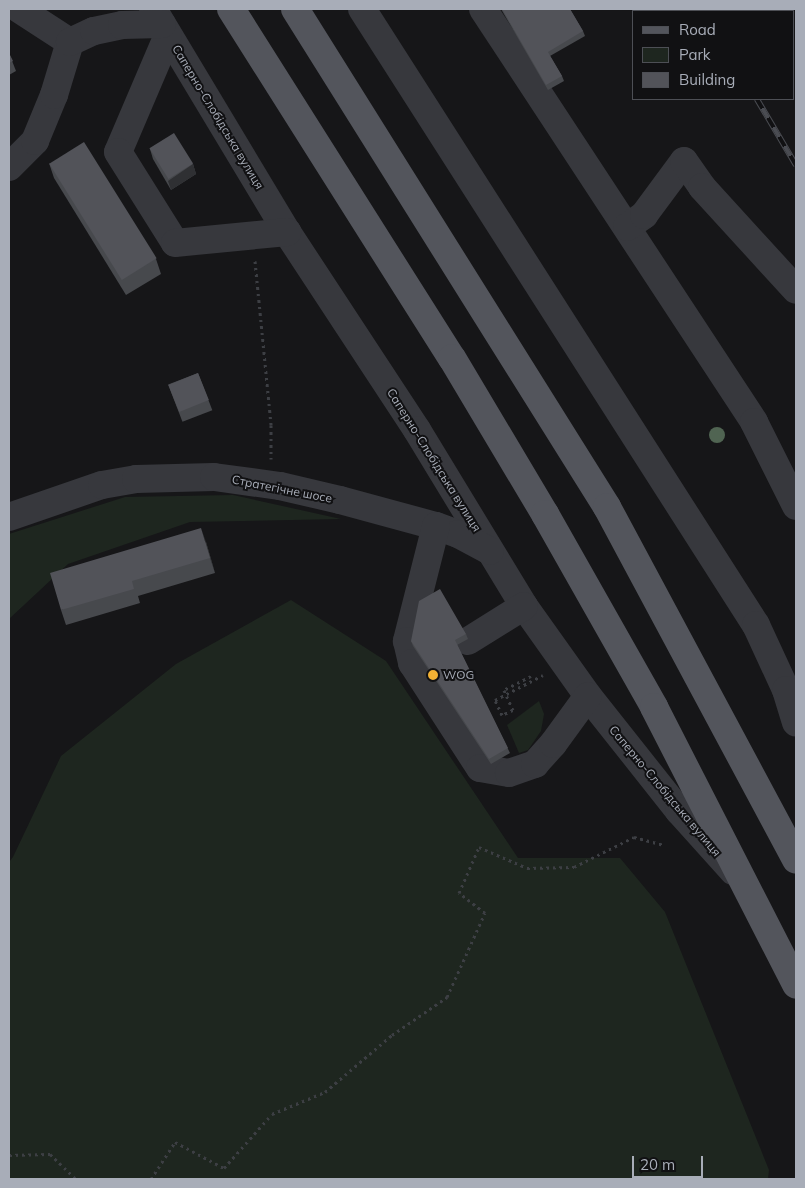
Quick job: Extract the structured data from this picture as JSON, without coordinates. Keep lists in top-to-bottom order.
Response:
{
  "streets": {
    "main road": ["Саперно-Слобідська вулиця"],
    "street": ["Стратегічне шосе"]
  },
  "crossings": [
    ["Саперно-Слобідська вулиця", "Стратегічне шосе"]
  ],
  "places": ["WOG"],
  "legend": ["Road", "Park", "Building"],
  "scale_bar": "20 m"
}
